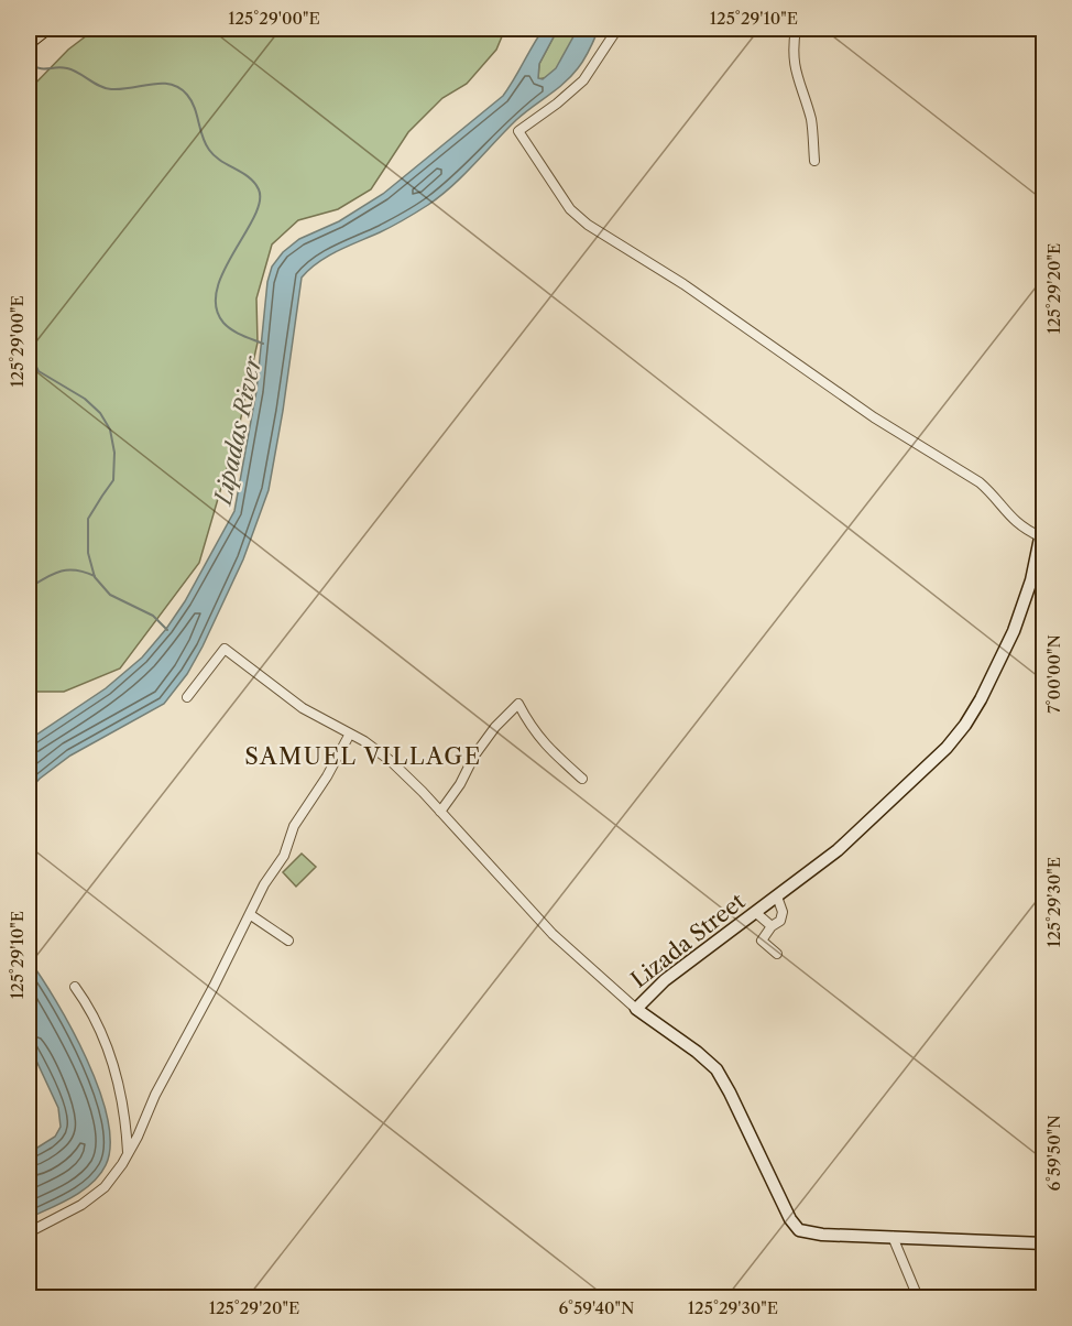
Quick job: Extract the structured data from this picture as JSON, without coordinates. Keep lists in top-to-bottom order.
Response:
{
  "streets": {
    "street": ["Lizada Street"]
  },
  "districts": ["SAMUEL VILLAGE"],
  "water": ["Lipadas River"],
  "coordinates": [
    "125°29'00\"E",
    "125°29'10\"E",
    "125°29'20\"E",
    "7°00'00\"N",
    "125°29'30\"E",
    "6°59'50\"N",
    "6°59'40\"N"
  ]
}
